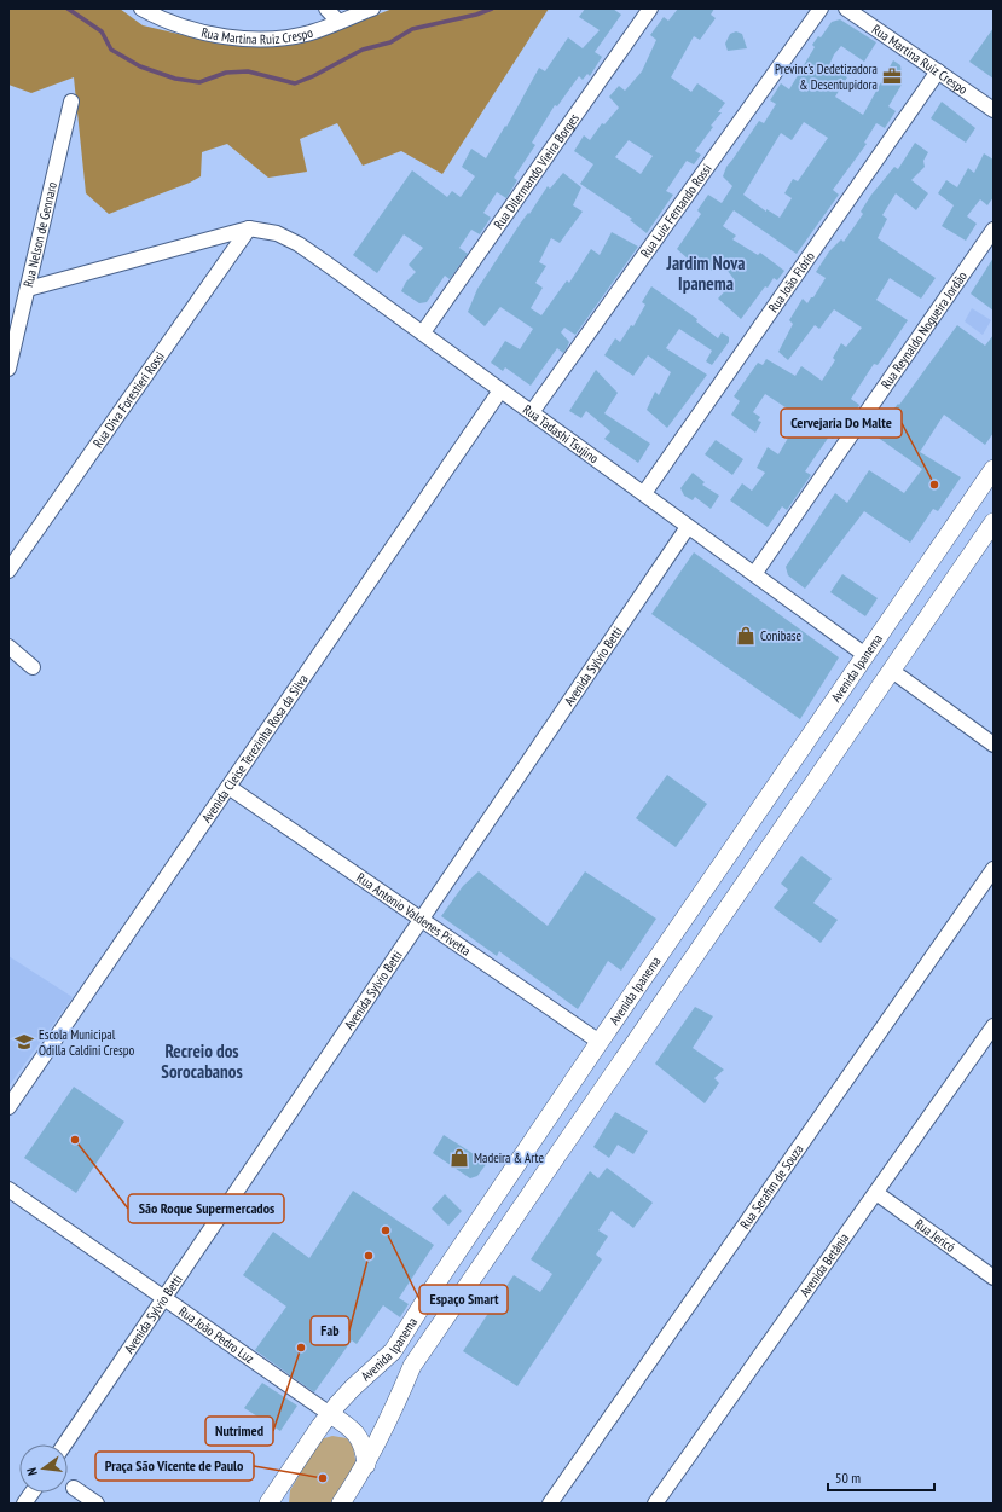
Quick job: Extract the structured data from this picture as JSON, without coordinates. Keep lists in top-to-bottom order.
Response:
{
  "streets": {
    "main road": ["Avenida Ipanema"],
    "street": [
      "Rua Martina Ruiz Crespo",
      "Rua Dilermando Vieira Borges",
      "Rua Luiz Fernando Rossi",
      "Rua Nelson de Gennaro",
      "Rua João Flório",
      "Rua Reynaldo Nogueira Jordão",
      "Rua Diva Forestieri Rossi",
      "Rua Tadashi Tsujino",
      "Avenida Sylvio Betti",
      "Avenida Cleise Terezinha Rosa da Silva",
      "Rua Antonio Valdenes Pivetta",
      "Rua Serafim de Souza",
      "Rua Jericó",
      "Avenida Betânia",
      "Rua João Pedro Luz"
    ]
  },
  "crossings": [
    ["Rua Martina Ruiz Crespo", "Rua João Flório"],
    ["Rua Dilermando Vieira Borges", "Rua Tadashi Tsujino"],
    ["Rua Luiz Fernando Rossi", "Rua Tadashi Tsujino"],
    ["Rua João Flório", "Rua Tadashi Tsujino"],
    ["Rua Reynaldo Nogueira Jordão", "Rua Tadashi Tsujino"],
    ["Rua Diva Forestieri Rossi", "Rua Tadashi Tsujino"],
    ["Rua Tadashi Tsujino", "Avenida Sylvio Betti"],
    ["Rua Tadashi Tsujino", "Avenida Ipanema"],
    ["Rua Tadashi Tsujino", "Avenida Cleise Terezinha Rosa da Silva"],
    ["Avenida Sylvio Betti", "Rua Antonio Valdenes Pivetta"],
    ["Avenida Sylvio Betti", "Rua João Pedro Luz"],
    ["Avenida Ipanema", "Rua Antonio Valdenes Pivetta"],
    ["Avenida Ipanema", "Rua João Pedro Luz"],
    ["Avenida Cleise Terezinha Rosa da Silva", "Rua Antonio Valdenes Pivetta"],
    ["Rua Jericó", "Avenida Betânia"]
  ],
  "districts": ["Jardim Nova Ipanema", "Recreio dos Sorocabanos"],
  "places": {
    "office": ["Previnc’s Dedetizadora & Desentupidora"],
    "other": [
      "Cervejaria Do Malte",
      "São Roque Supermercados",
      "Espaço Smart",
      "Fab",
      "Nutrimed",
      "Praça São Vicente de Paulo"
    ],
    "shop": ["Conibase", "Madeira & Arte"],
    "school or university": ["Escola Municipal Odilla Caldini Crespo"]
  },
  "scale_bar": "50 m",
  "north": "left"
}
